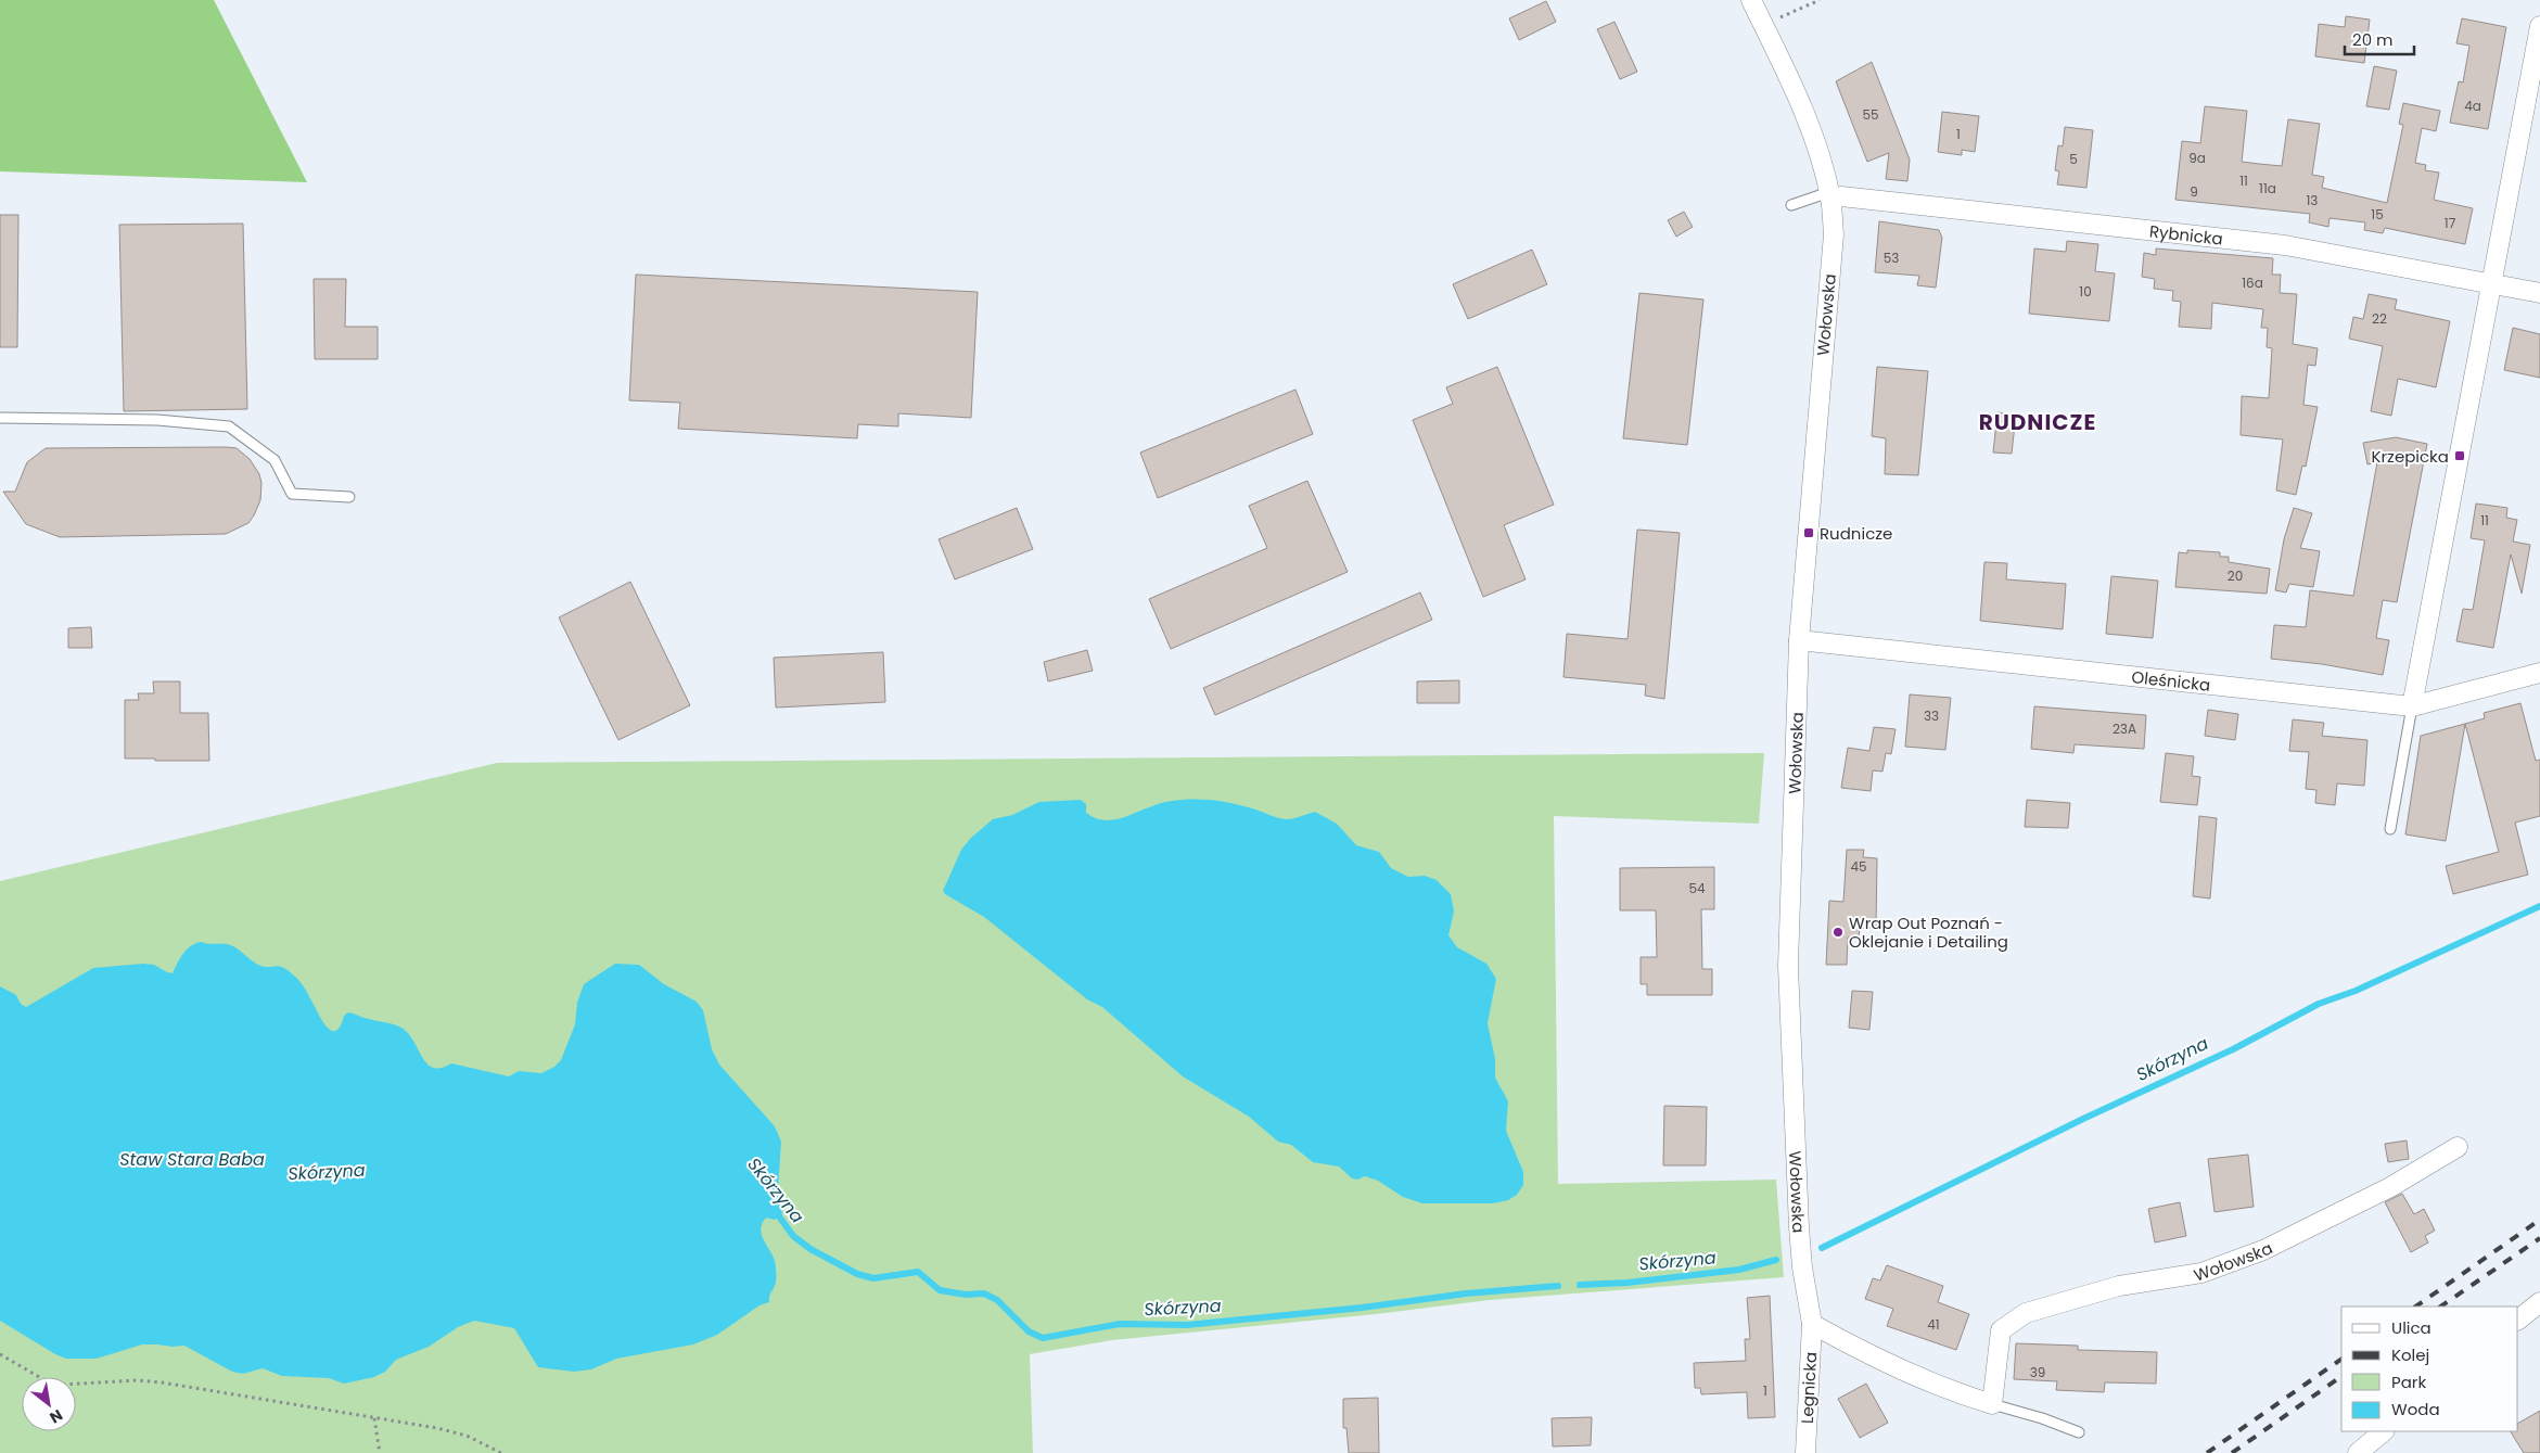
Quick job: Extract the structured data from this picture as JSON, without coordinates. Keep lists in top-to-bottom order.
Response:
{
  "streets": {
    "street": [
      "Rybnicka",
      "Wołowska",
      "Oleśnicka",
      "Legnicka"
    ]
  },
  "crossings": [
    ["Rybnicka", "Wołowska"],
    ["Wołowska", "Oleśnicka"],
    ["Wołowska", "Legnicka"]
  ],
  "districts": ["RUDNICZE"],
  "water": ["Skórzyna", "Staw Stara Baba"],
  "places": {
    "transit": ["Krzepicka", "Rudnicze"],
    "other": ["Wrap Out Poznań - Oklejanie i Detailing"]
  },
  "house_numbers": [
    "4a",
    "55",
    "1",
    "9a",
    "5",
    "11",
    "11a",
    "9",
    "13",
    "15",
    "17",
    "53",
    "16a",
    "10",
    "22",
    "11",
    "20",
    "33",
    "23A",
    "45",
    "54",
    "41",
    "39",
    "1"
  ],
  "legend": [
    "Ulica",
    "Kolej",
    "Park",
    "Woda"
  ],
  "scale_bar": "20 m",
  "north": "bottom right"
}
